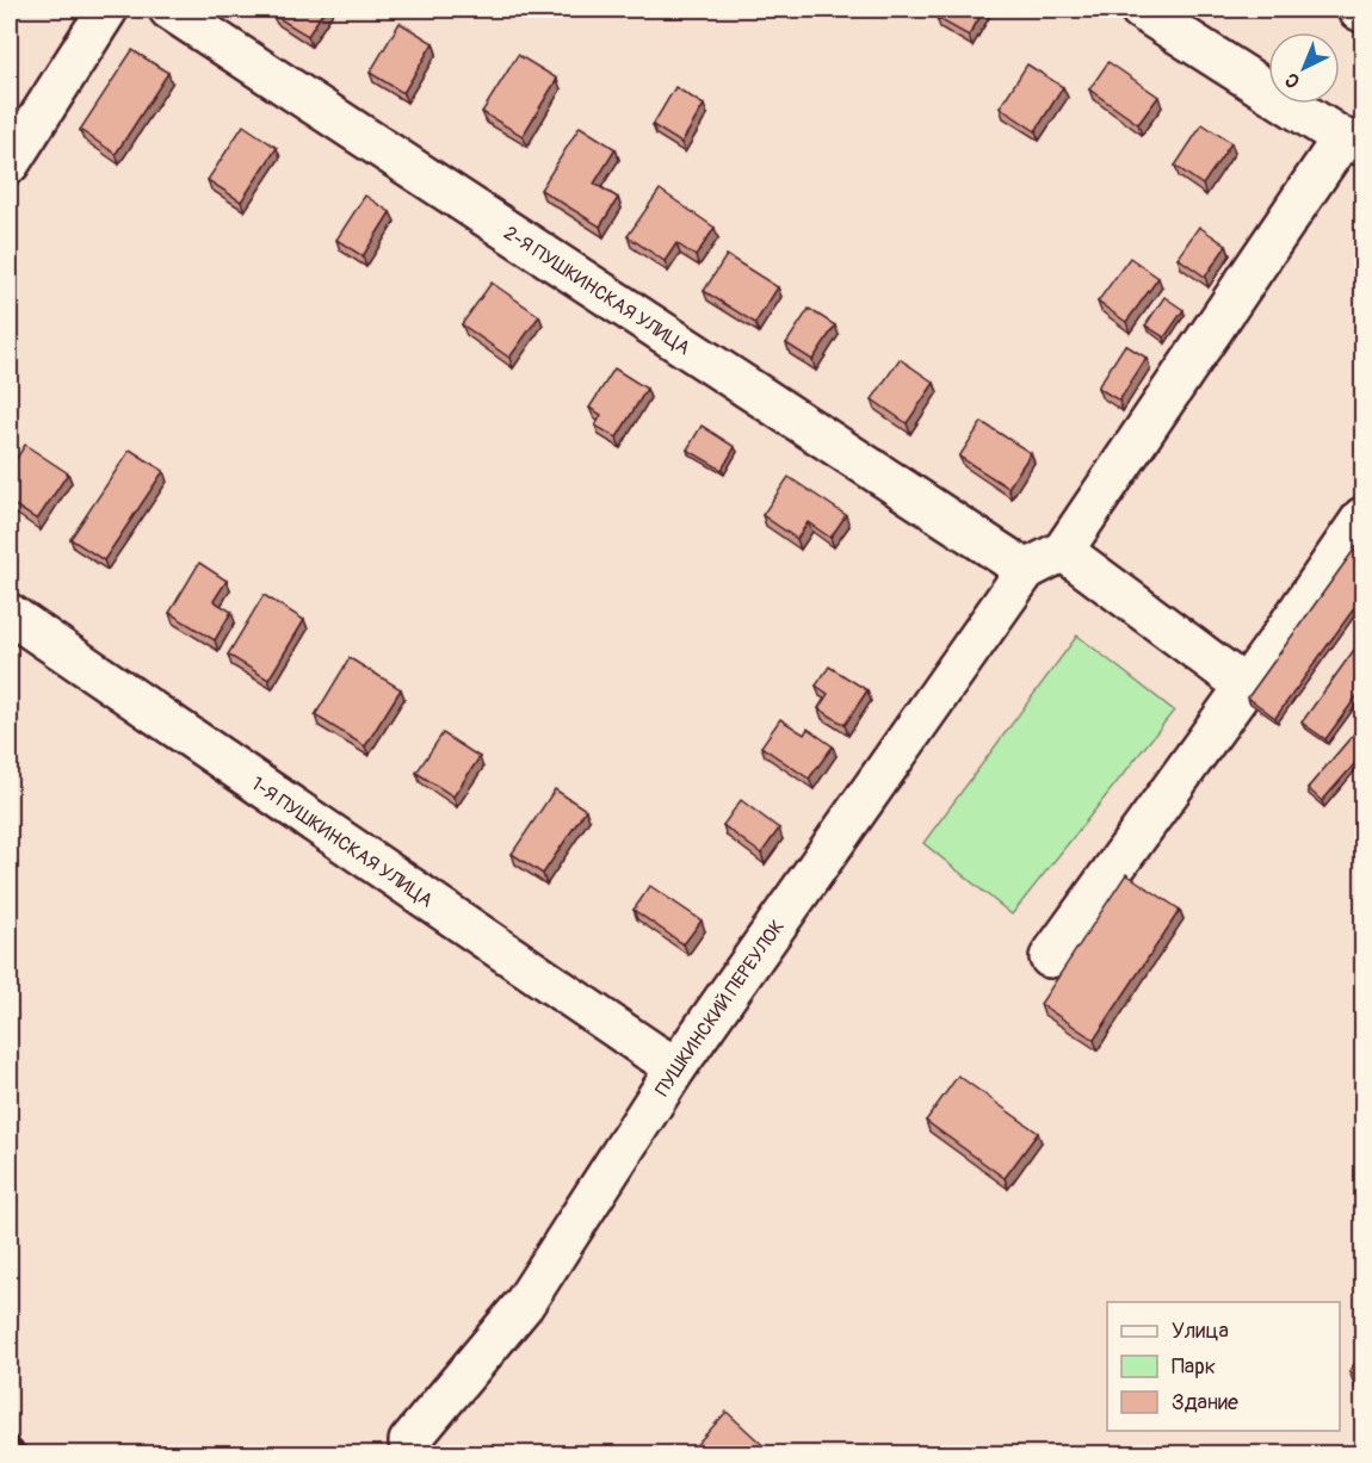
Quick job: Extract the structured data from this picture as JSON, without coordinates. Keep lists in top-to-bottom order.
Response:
{
  "streets": {
    "street": ["2-Я ПУШКИНСКАЯ УЛИЦА", "1-Я ПУШКИНСКАЯ УЛИЦА", "ПУШКИНСКИЙ ПЕРЕУЛОК"]
  },
  "crossings": [
    ["2-Я ПУШКИНСКАЯ УЛИЦА", "ПУШКИНСКИЙ ПЕРЕУЛОК"],
    ["1-Я ПУШКИНСКАЯ УЛИЦА", "ПУШКИНСКИЙ ПЕРЕУЛОК"]
  ],
  "legend": ["Улица", "Парк", "Здание"],
  "north": "bottom left"
}
